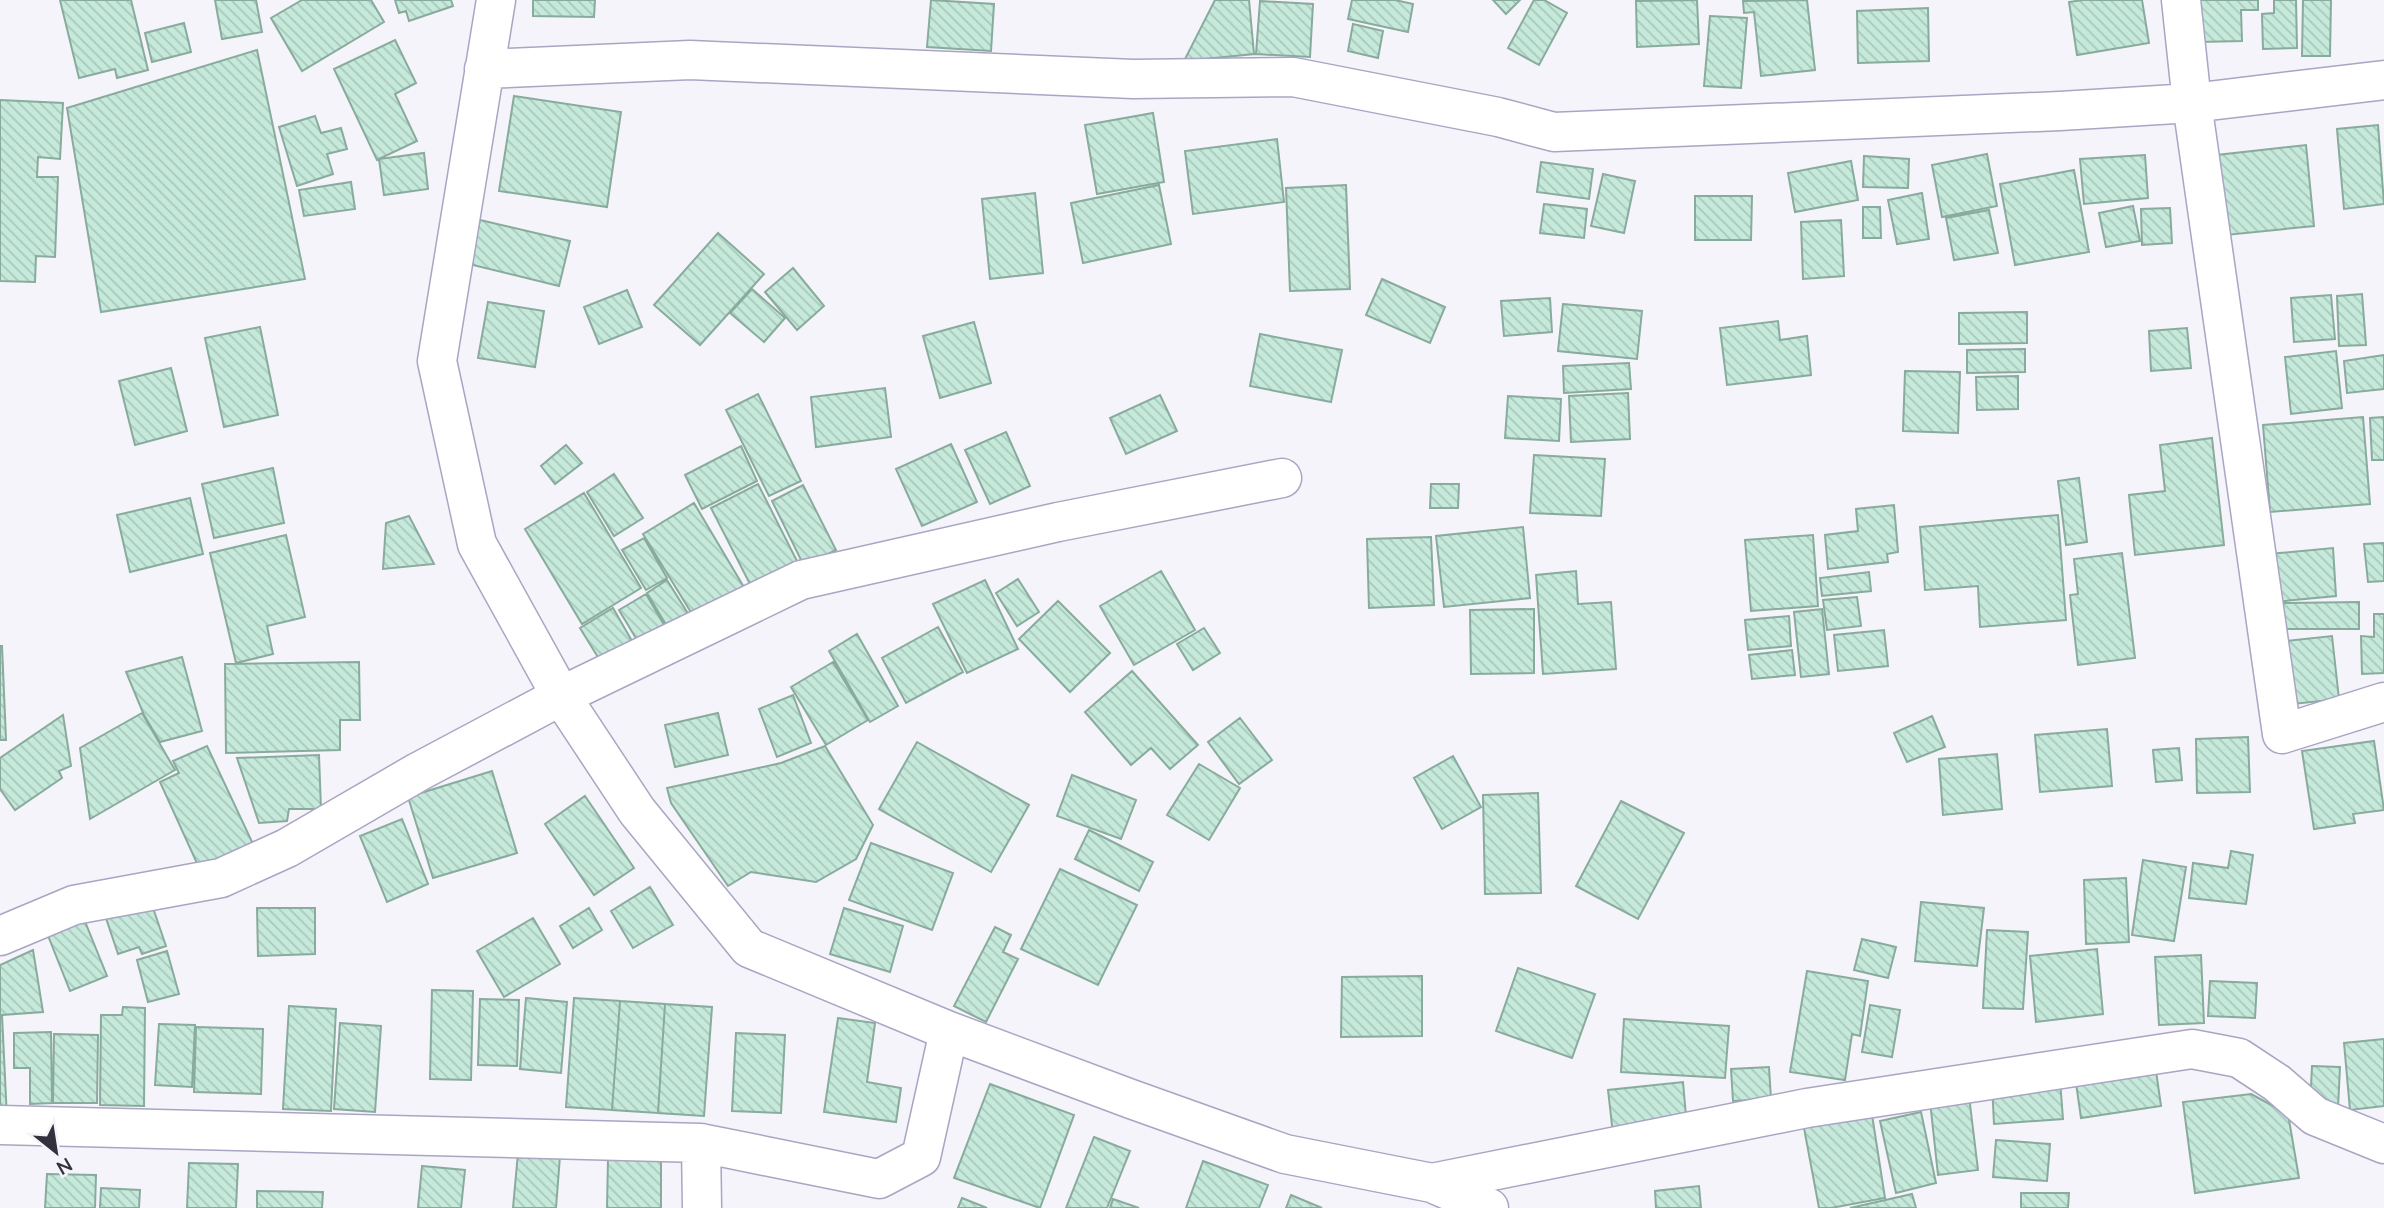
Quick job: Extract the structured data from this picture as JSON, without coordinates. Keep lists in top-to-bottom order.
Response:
{
  "north": "bottom right"
}
